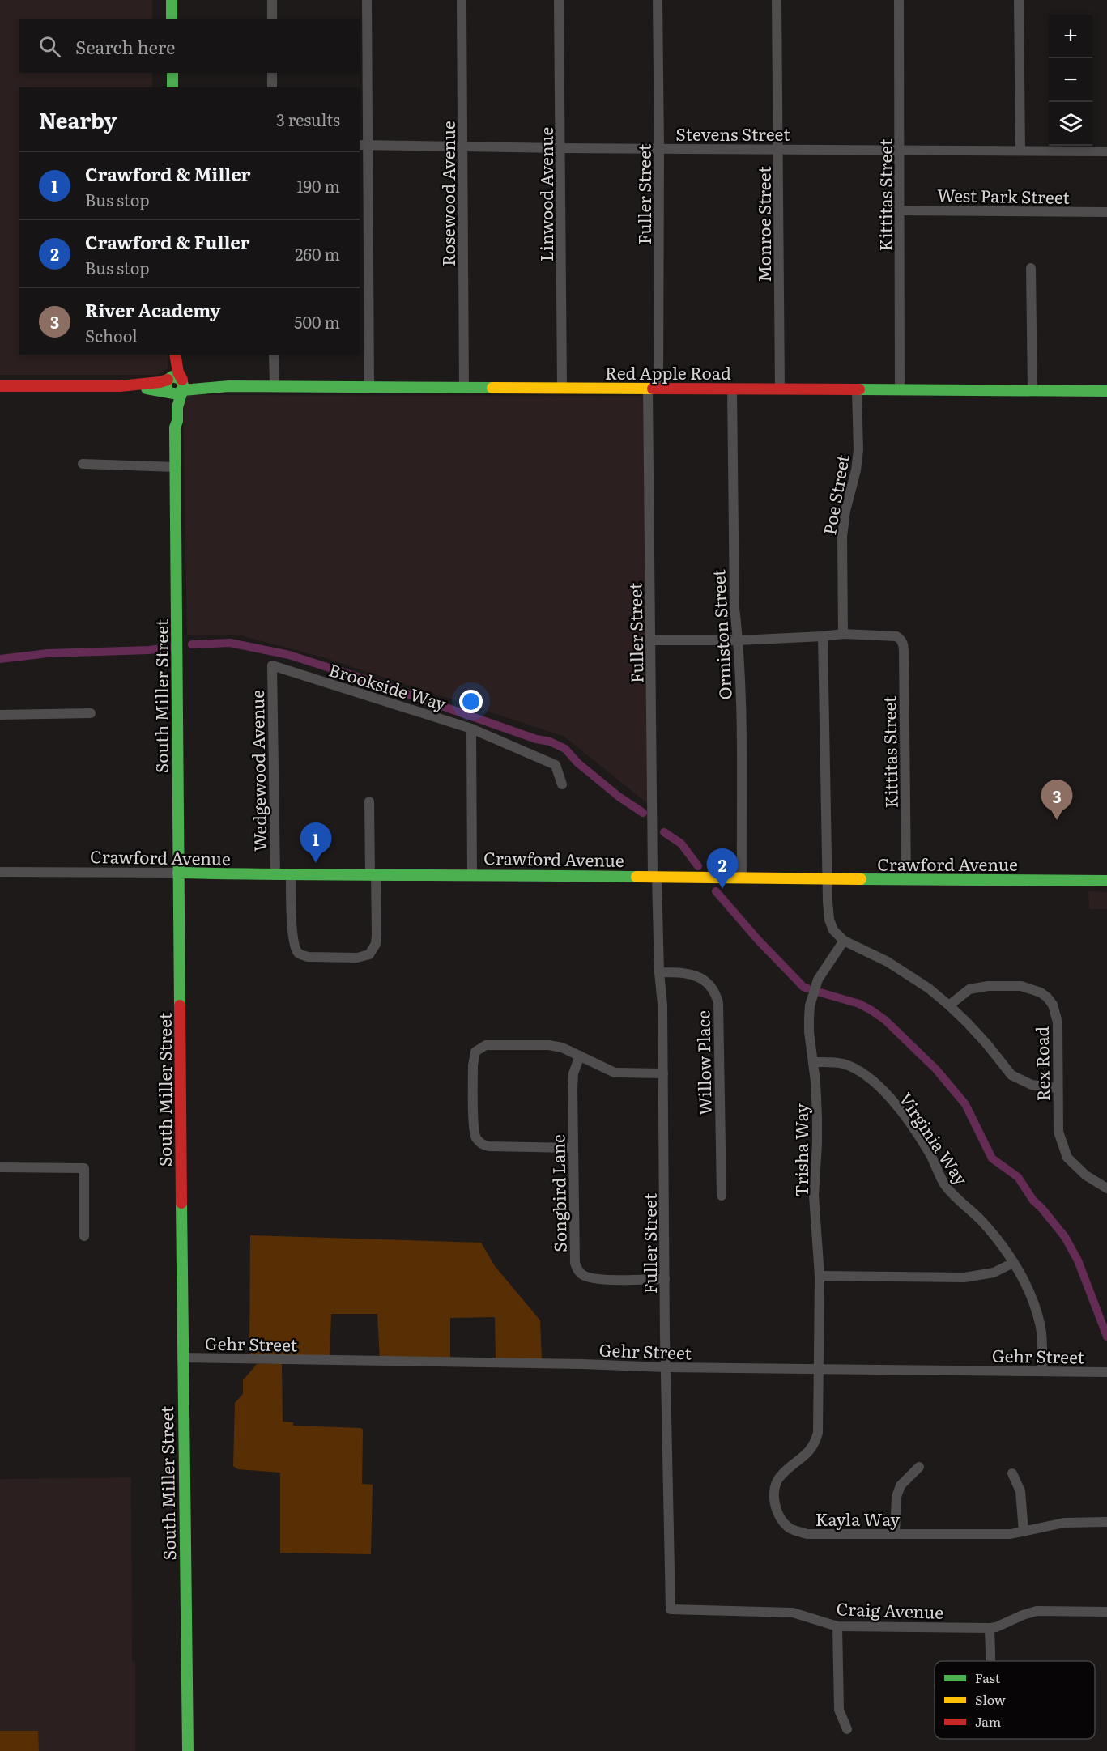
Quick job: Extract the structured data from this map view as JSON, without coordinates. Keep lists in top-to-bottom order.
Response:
{
  "streets": {
    "street": [
      "Stevens Street",
      "Rosewood Avenue",
      "Linwood Avenue",
      "Fuller Street",
      "Kittitas Street",
      "West Park Street",
      "Monroe Street",
      "Red Apple Road",
      "Poe Street",
      "Ormiston Street",
      "Brookside Way",
      "South Miller Street",
      "Wedgewood Avenue",
      "Crawford Avenue",
      "Willow Place",
      "Rex Road",
      "Virginia Way",
      "Trisha Way",
      "Songbird Lane",
      "Gehr Street",
      "Kayla Way",
      "Craig Avenue"
    ]
  },
  "crossings": [
    ["Stevens Street", "Rosewood Avenue"],
    ["Stevens Street", "Linwood Avenue"],
    ["Stevens Street", "Fuller Street"],
    ["Stevens Street", "Kittitas Street"],
    ["Stevens Street", "Monroe Street"],
    ["Rosewood Avenue", "Red Apple Road"],
    ["Linwood Avenue", "Red Apple Road"],
    ["Fuller Street", "Red Apple Road"],
    ["Fuller Street", "Crawford Avenue"],
    ["Fuller Street", "Willow Place"],
    ["Fuller Street", "Songbird Lane"],
    ["Fuller Street", "Gehr Street"],
    ["Fuller Street", "Craig Avenue"],
    ["Kittitas Street", "West Park Street"],
    ["Kittitas Street", "Red Apple Road"],
    ["Kittitas Street", "Poe Street"],
    ["Kittitas Street", "Crawford Avenue"],
    ["Monroe Street", "Red Apple Road"],
    ["Red Apple Road", "Poe Street"],
    ["Red Apple Road", "Ormiston Street"],
    ["Red Apple Road", "South Miller Street"],
    ["Ormiston Street", "Crawford Avenue"],
    ["Brookside Way", "Wedgewood Avenue"],
    ["South Miller Street", "Crawford Avenue"],
    ["South Miller Street", "Gehr Street"],
    ["Wedgewood Avenue", "Crawford Avenue"],
    ["Virginia Way", "Trisha Way"],
    ["Virginia Way", "Gehr Street"],
    ["Trisha Way", "Gehr Street"],
    ["Trisha Way", "Kayla Way"],
    ["Gehr Street", "Kayla Way"]
  ],
  "legend": ["Fast", "Slow", "Jam"],
  "page": {
    "map_buttons": ["+", "−"],
    "search": "Search here",
    "heading": ["Nearby", "3 results"],
    "list": [
      {
        "mark": "1",
        "name": "Crawford & Miller",
        "note": "Bus stop",
        "value": "190 m"
      },
      {
        "mark": "2",
        "name": "Crawford & Fuller",
        "note": "Bus stop",
        "value": "260 m"
      },
      {
        "mark": "3",
        "name": "River Academy",
        "note": "School",
        "value": "500 m"
      }
    ],
    "pins": ["3", "1", "2"]
  }
}
